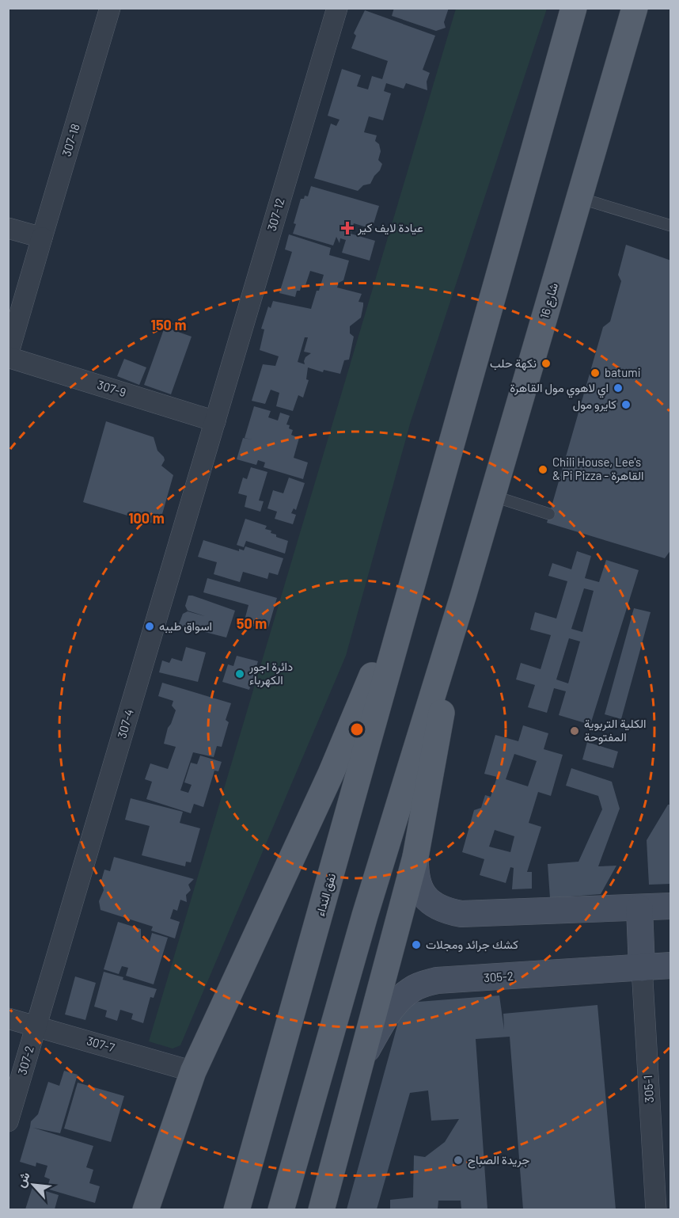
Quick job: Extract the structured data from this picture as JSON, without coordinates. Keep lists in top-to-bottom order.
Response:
{
  "streets": {
    "main road": ["شارع 16", "نفق النداء"],
    "street": [
      "307-18",
      "307-12",
      "307-9",
      "307-4",
      "305-2",
      "307-7",
      "307-2",
      "305-1"
    ]
  },
  "crossings": [
    ["307-18", "307-9"],
    ["307-12", "307-9"],
    ["307-12", "307-4"],
    ["307-9", "307-4"],
    ["307-4", "307-7"],
    ["307-4", "307-2"],
    ["305-2", "305-1"],
    ["307-7", "307-2"]
  ],
  "places": {
    "health": ["عيادة لايف كير"],
    "other": [
      "نكهة حلب",
      "batumi",
      "اي لاهوي مول القاهرة",
      "كايرو مول",
      "Chili House, Lee's & Pi Pizza - القاهرة",
      "اسواق طيبه",
      "دائرة اجور الكهرباء",
      "الكلية التربوية المفتوحة",
      "كشك جرائد ومجلات",
      "جريدة الصباح"
    ]
  },
  "north": "top left",
  "rings": ["150 m", "100 m", "50 m"]
}
